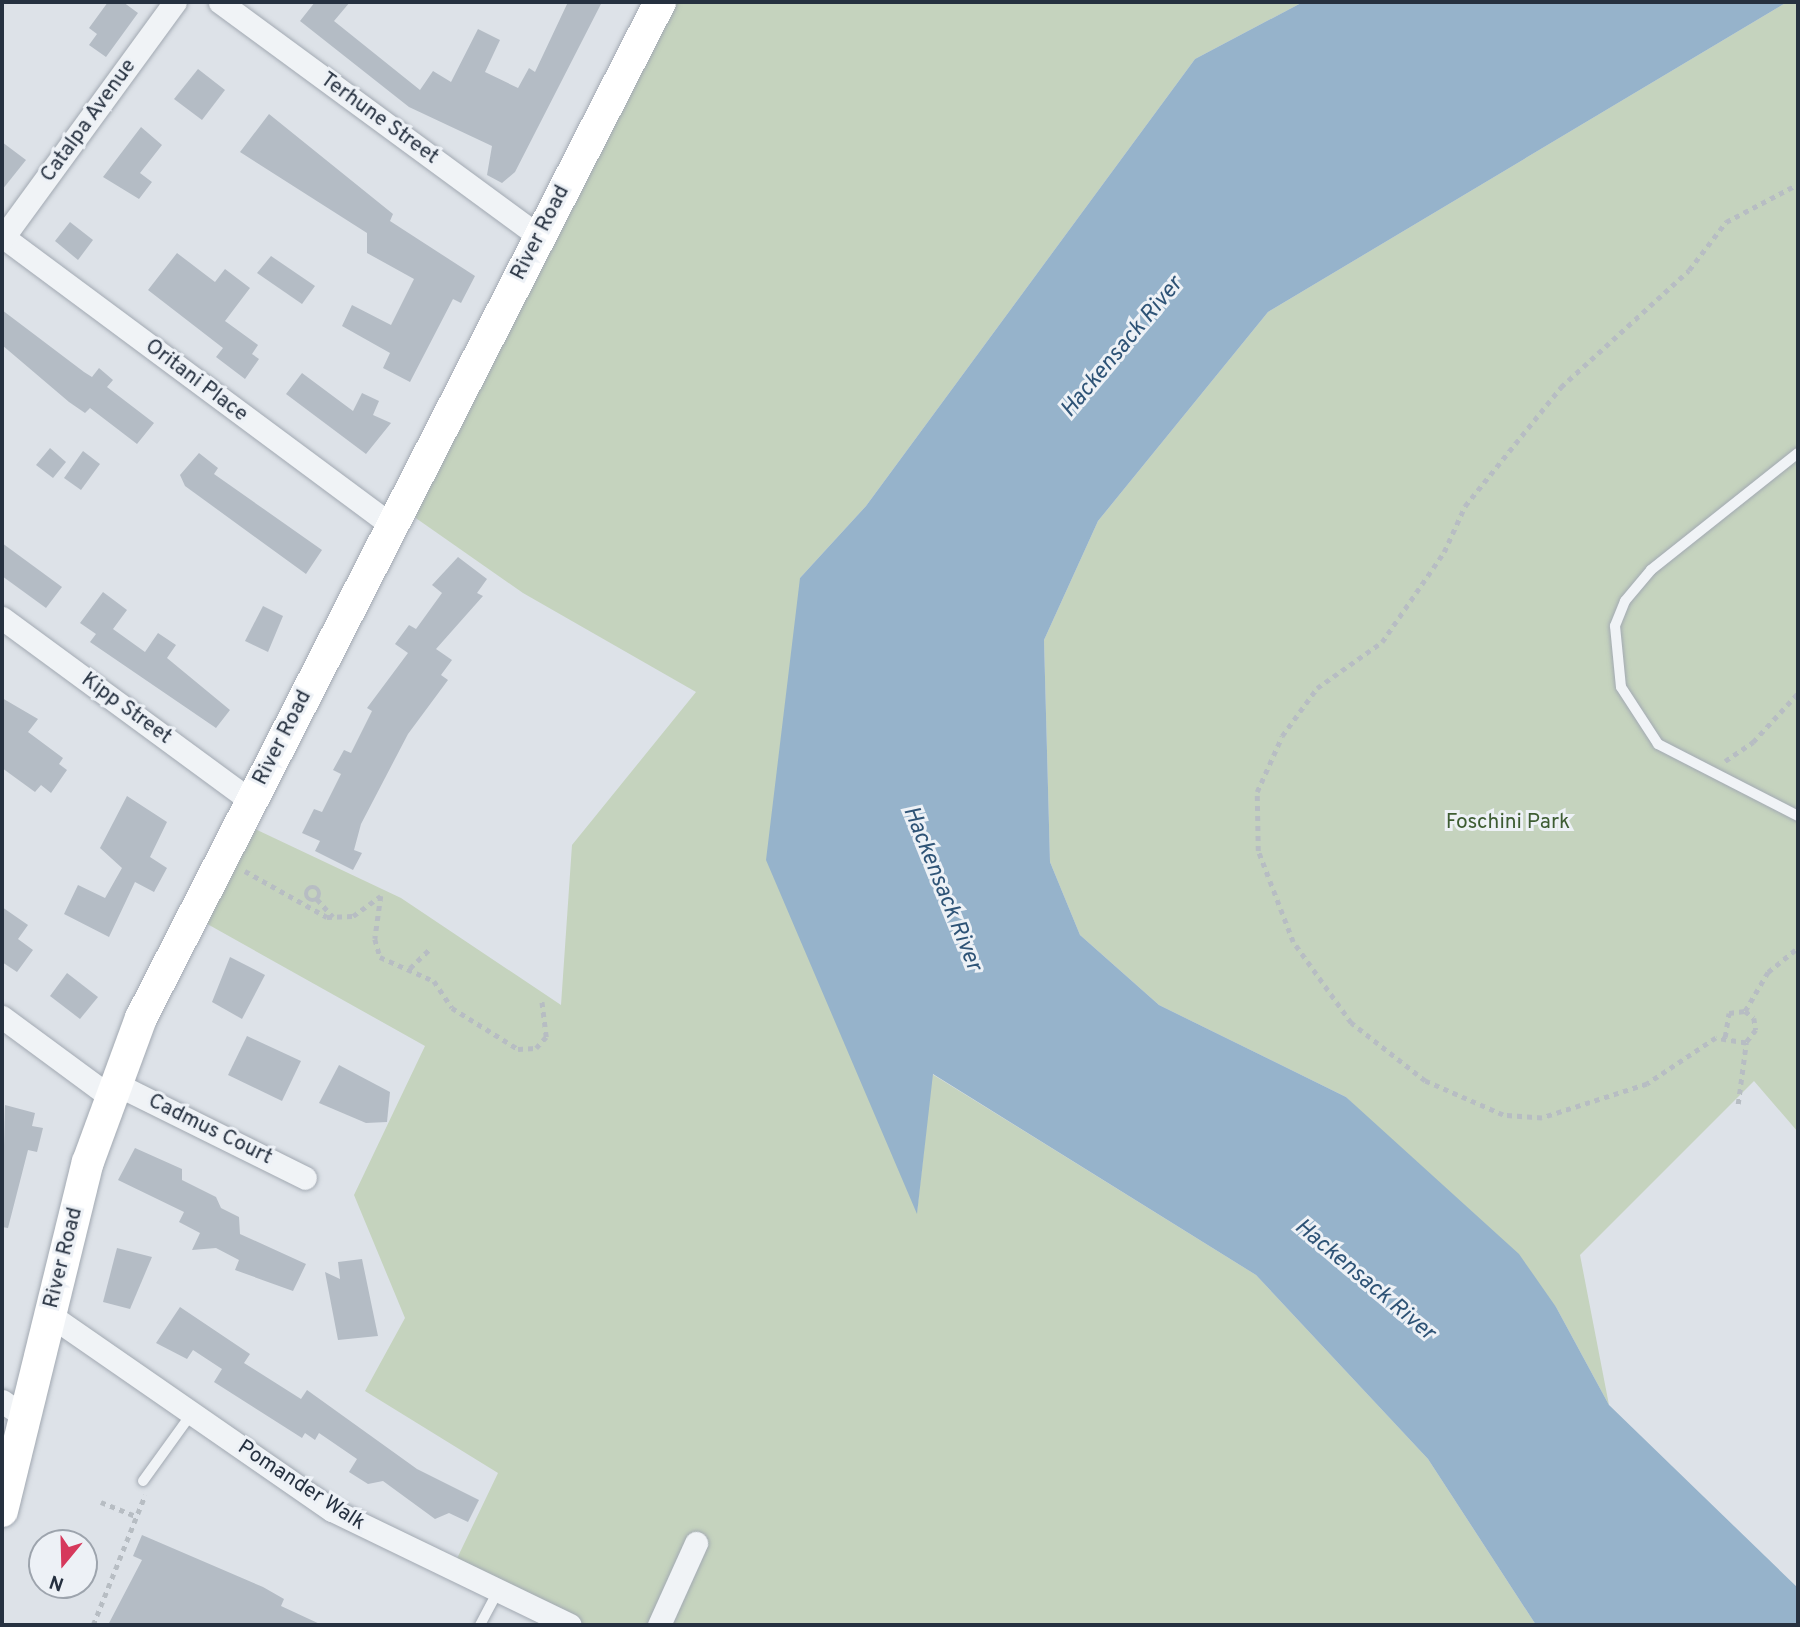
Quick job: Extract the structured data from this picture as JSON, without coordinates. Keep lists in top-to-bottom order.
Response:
{
  "streets": {
    "main road": ["River Road"],
    "street": [
      "Terhune Street",
      "Catalpa Avenue",
      "Oritani Place",
      "Kipp Street",
      "Cadmus Court",
      "Pomander Walk"
    ]
  },
  "crossings": [
    ["Terhune Street", "River Road"],
    ["Catalpa Avenue", "Oritani Place"],
    ["River Road", "Oritani Place"],
    ["River Road", "Kipp Street"],
    ["River Road", "Cadmus Court"],
    ["River Road", "Pomander Walk"]
  ],
  "water": ["Hackensack River"],
  "parks": ["Foschini Park"],
  "north": "bottom"
}
